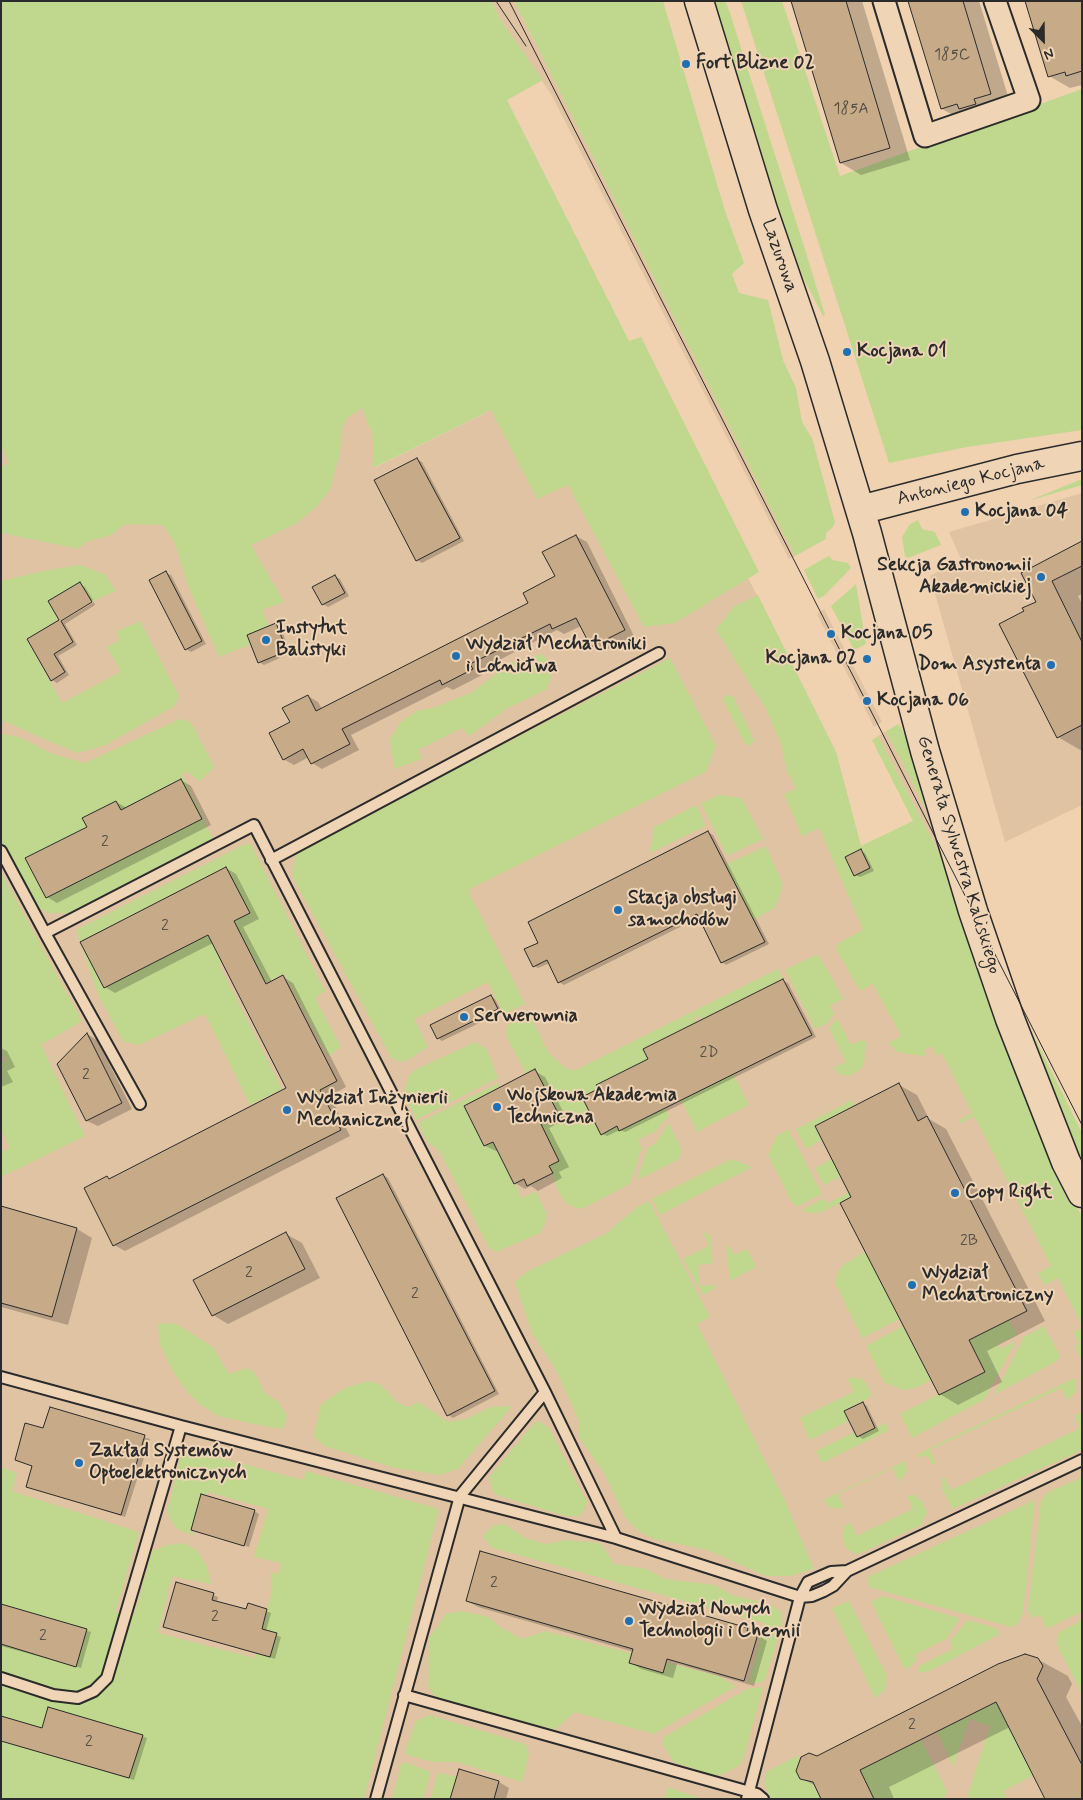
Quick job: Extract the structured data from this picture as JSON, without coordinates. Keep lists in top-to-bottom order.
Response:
{
  "streets": {
    "street": ["Lazurowa", "Antoniego Kocjana", "Generała Sylwestra Kaliskiego"]
  },
  "crossings": [
    ["Lazurowa", "Antoniego Kocjana"],
    ["Lazurowa", "Generała Sylwestra Kaliskiego"],
    ["Antoniego Kocjana", "Generała Sylwestra Kaliskiego"]
  ],
  "places": [
    "Fort Blizne 02",
    "Kocjana 01",
    "Kocjana 04",
    "Sekcja Gastronomii Akademickiej",
    "Kocjana 05",
    "Instytut Balistyki",
    "Wydział Mechatroniki i Lotnictwa",
    "Kocjana 02",
    "Dom Asystenta",
    "Kocjana 06",
    "Stacja obsługi samochodów",
    "Serwerownia",
    "Wojskowa Akademia Techniczna",
    "Wydział Inżynierii Mechanicznej",
    "Copy Right",
    "Wydział Mechatroniczny",
    "Zakład Systemów Optoelektronicznych",
    "Wydział Nowych Technologii i Chemii"
  ],
  "house_numbers": [
    "185C",
    "185A",
    "2",
    "2",
    "2D",
    "2",
    "2B",
    "2",
    "2",
    "2",
    "2",
    "2",
    "2",
    "2"
  ],
  "north": "bottom right"
}
